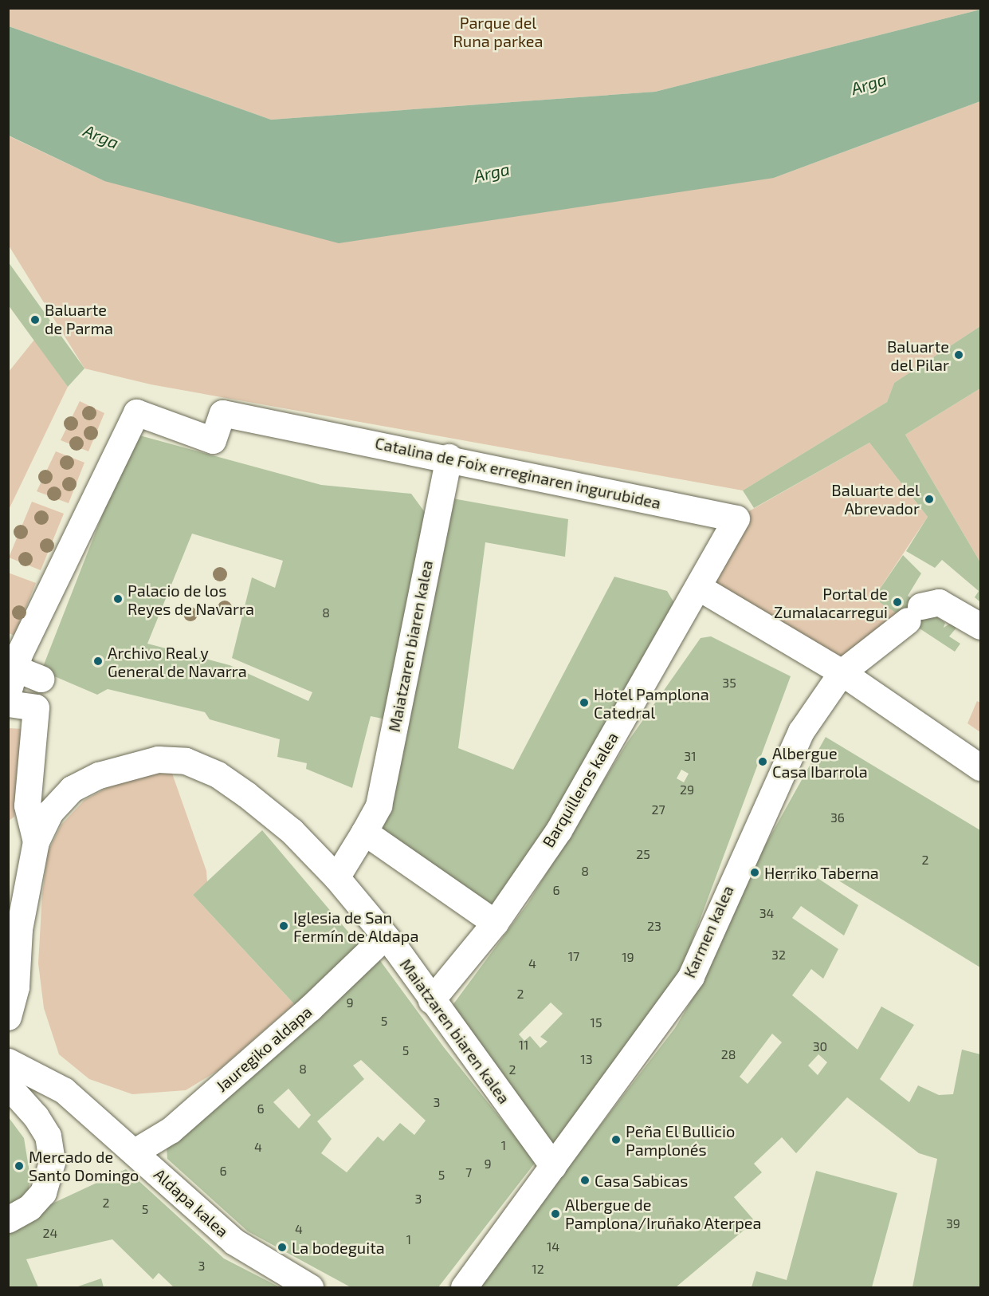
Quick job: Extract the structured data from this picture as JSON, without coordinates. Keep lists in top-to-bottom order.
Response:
{
  "streets": {
    "street": [
      "Catalina de Foix erreginaren ingurubidea",
      "Maiatzaren biaren kalea",
      "Barquilleros kalea",
      "Karmen kalea",
      "Jauregiko aldapa",
      "Aldapa kalea"
    ]
  },
  "crossings": [
    ["Catalina de Foix erreginaren ingurubidea", "Maiatzaren biaren kalea"],
    ["Catalina de Foix erreginaren ingurubidea", "Barquilleros kalea"],
    ["Maiatzaren biaren kalea", "Barquilleros kalea"],
    ["Maiatzaren biaren kalea", "Karmen kalea"],
    ["Maiatzaren biaren kalea", "Jauregiko aldapa"],
    ["Jauregiko aldapa", "Aldapa kalea"]
  ],
  "water": ["Arga"],
  "parks": ["Parque del Runa parkea"],
  "places": [
    "Baluarte de Parma",
    "Baluarte del Pilar",
    "Baluarte del Abrevador",
    "Palacio de los Reyes de Navarra",
    "Portal de Zumalacarregui",
    "Archivo Real y General de Navarra",
    "Hotel Pamplona Catedral",
    "Albergue Casa Ibarrola",
    "Herriko Taberna",
    "Iglesia de San Fermín de Aldapa",
    "Peña El Bullicio Pamplonés",
    "Mercado de Santo Domingo",
    "Casa Sabicas",
    "Albergue de Pamplona/Iruñako Aterpea",
    "La bodeguita"
  ],
  "house_numbers": [
    "8",
    "35",
    "31",
    "29",
    "27",
    "36",
    "25",
    "2",
    "8",
    "6",
    "34",
    "23",
    "32",
    "17",
    "19",
    "4",
    "2",
    "9",
    "5",
    "15",
    "11",
    "30",
    "5",
    "28",
    "13",
    "8",
    "2",
    "3",
    "6",
    "1",
    "4",
    "9",
    "6",
    "7",
    "5",
    "3",
    "2",
    "5",
    "39",
    "4",
    "24",
    "1",
    "14",
    "3",
    "12"
  ]
}
